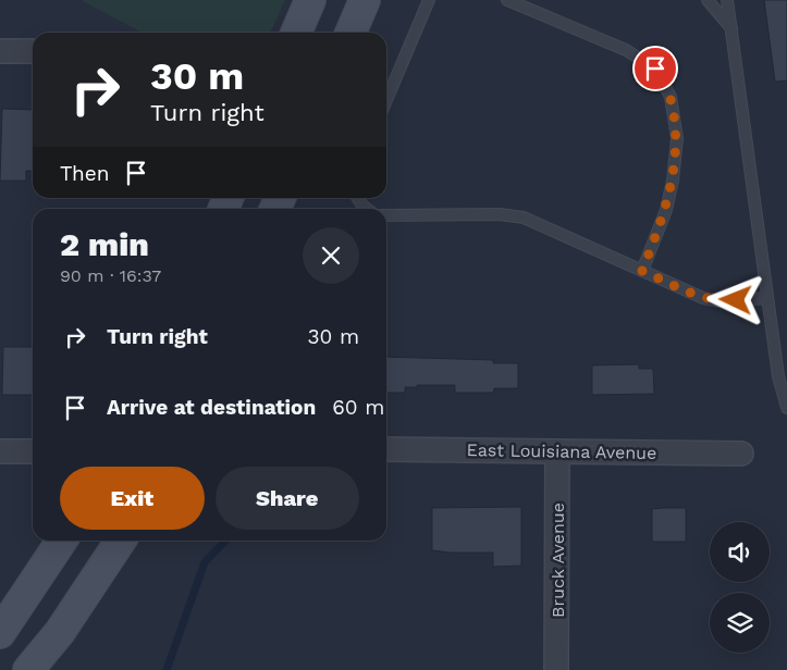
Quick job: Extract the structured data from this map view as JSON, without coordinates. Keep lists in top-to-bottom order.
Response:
{
  "streets": {
    "street": ["East Louisiana Avenue", "Bruck Avenue"]
  },
  "crossings": [
    ["East Louisiana Avenue", "Bruck Avenue"]
  ],
  "page": {
    "turn": ["30 m", "Turn right"],
    "then": "Then",
    "heading": ["2 min", "90 m · 16:37"],
    "list": [
      {
        "name": "Turn right",
        "value": "30 m"
      },
      {
        "name": "Arrive at destination",
        "value": "60 m"
      }
    ],
    "buttons": ["Exit", "Share"]
  }
}
